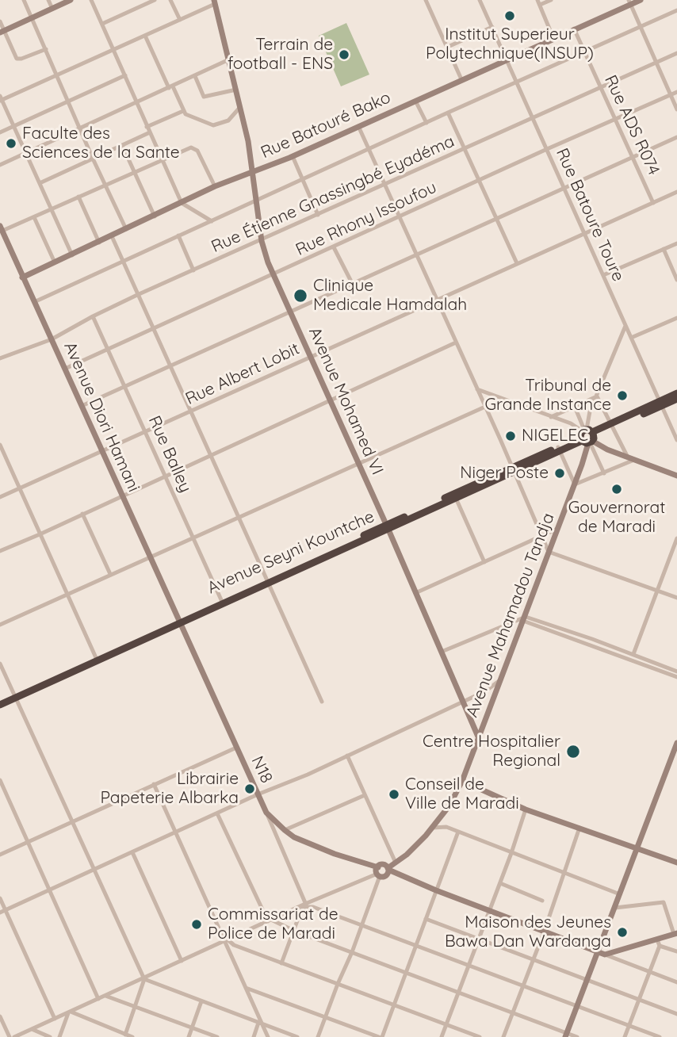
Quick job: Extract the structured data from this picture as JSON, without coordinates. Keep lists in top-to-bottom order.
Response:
{
  "streets": {
    "highway": ["Avenue Seyni Kountche"],
    "main road": [
      "Rue Batouré Bako",
      "Avenue Mohamed VI",
      "Avenue Diori Hamani",
      "Avenue Mahamadou Tandja",
      "N18"
    ],
    "street": [
      "Rue ADS R074",
      "Rue Étienne Gnassingbé Eyadéma",
      "Rue Batoure Toure",
      "Rue Rhony Issoufou",
      "Rue Albert Lobit",
      "Rue Balley"
    ]
  },
  "crossings": [
    ["Rue Batouré Bako", "Rue ADS R074"],
    ["Rue Batouré Bako", "Rue Batoure Toure"],
    ["Rue Batouré Bako", "Avenue Mohamed VI"],
    ["Rue Batouré Bako", "Avenue Diori Hamani"],
    ["Rue ADS R074", "Rue Étienne Gnassingbé Eyadéma"],
    ["Rue ADS R074", "Rue Rhony Issoufou"],
    ["Rue ADS R074", "Rue Albert Lobit"],
    ["Rue Étienne Gnassingbé Eyadéma", "Rue Batoure Toure"],
    ["Rue Étienne Gnassingbé Eyadéma", "Avenue Mohamed VI"],
    ["Rue Étienne Gnassingbé Eyadéma", "Avenue Diori Hamani"],
    ["Rue Étienne Gnassingbé Eyadéma", "Rue Balley"],
    ["Rue Batoure Toure", "Rue Rhony Issoufou"],
    ["Rue Batoure Toure", "Rue Albert Lobit"],
    ["Rue Batoure Toure", "Avenue Seyni Kountche"],
    ["Rue Rhony Issoufou", "Avenue Mohamed VI"],
    ["Rue Rhony Issoufou", "Avenue Diori Hamani"],
    ["Rue Rhony Issoufou", "Rue Balley"],
    ["Rue Albert Lobit", "Avenue Mohamed VI"],
    ["Rue Albert Lobit", "Avenue Diori Hamani"],
    ["Rue Albert Lobit", "Rue Balley"],
    ["Avenue Mohamed VI", "Avenue Seyni Kountche"],
    ["Avenue Mohamed VI", "Avenue Mahamadou Tandja"],
    ["Avenue Diori Hamani", "Avenue Seyni Kountche"],
    ["Avenue Diori Hamani", "N18"],
    ["Rue Balley", "Avenue Seyni Kountche"],
    ["Avenue Seyni Kountche", "Avenue Mahamadou Tandja"],
    ["Avenue Seyni Kountche", "N18"],
    ["Avenue Mahamadou Tandja", "N18"]
  ],
  "places": [
    "Institut Superieur Polytechnique(INSUP)",
    "Terrain de football - ENS",
    "Faculte des Sciences de la Sante",
    "Clinique Medicale Hamdalah",
    "Tribunal de Grande Instance",
    "NIGELEC",
    "Niger Poste",
    "Gouvernorat de Maradi",
    "Centre Hospitalier Regional",
    "Librairie Papeterie Albarka",
    "Conseil de Ville de Maradi",
    "Commissariat de Police de Maradi",
    "Maison des Jeunes Bawa Dan Wardanga"
  ]
}
